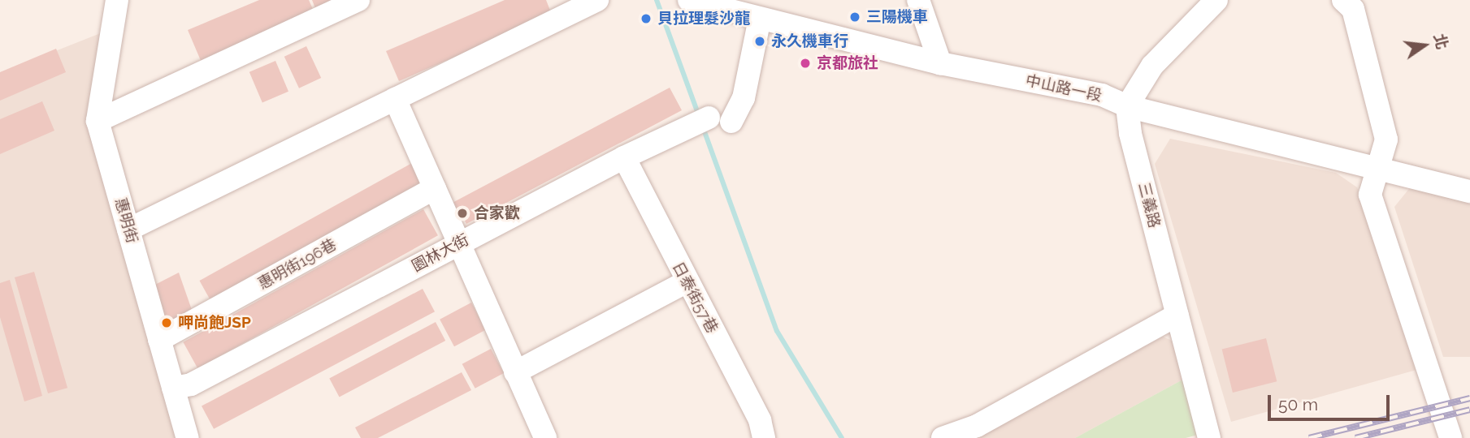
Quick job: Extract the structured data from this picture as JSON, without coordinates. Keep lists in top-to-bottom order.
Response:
{
  "streets": {
    "street": [
      "中山路一段",
      "三義路",
      "惠明街",
      "園林大街",
      "惠明街196巷",
      "日泰街57巷"
    ]
  },
  "crossings": [
    ["中山路一段", "三義路"],
    ["惠明街", "園林大街"],
    ["惠明街", "惠明街196巷"],
    ["園林大街", "日泰街57巷"]
  ],
  "places": [
    "三陽機車",
    "貝拉理髮沙龍",
    "永久機車行",
    "京都旅社",
    "合家歡",
    "呷尚飽JSP"
  ],
  "scale_bar": "50 m",
  "north": "right"
}
